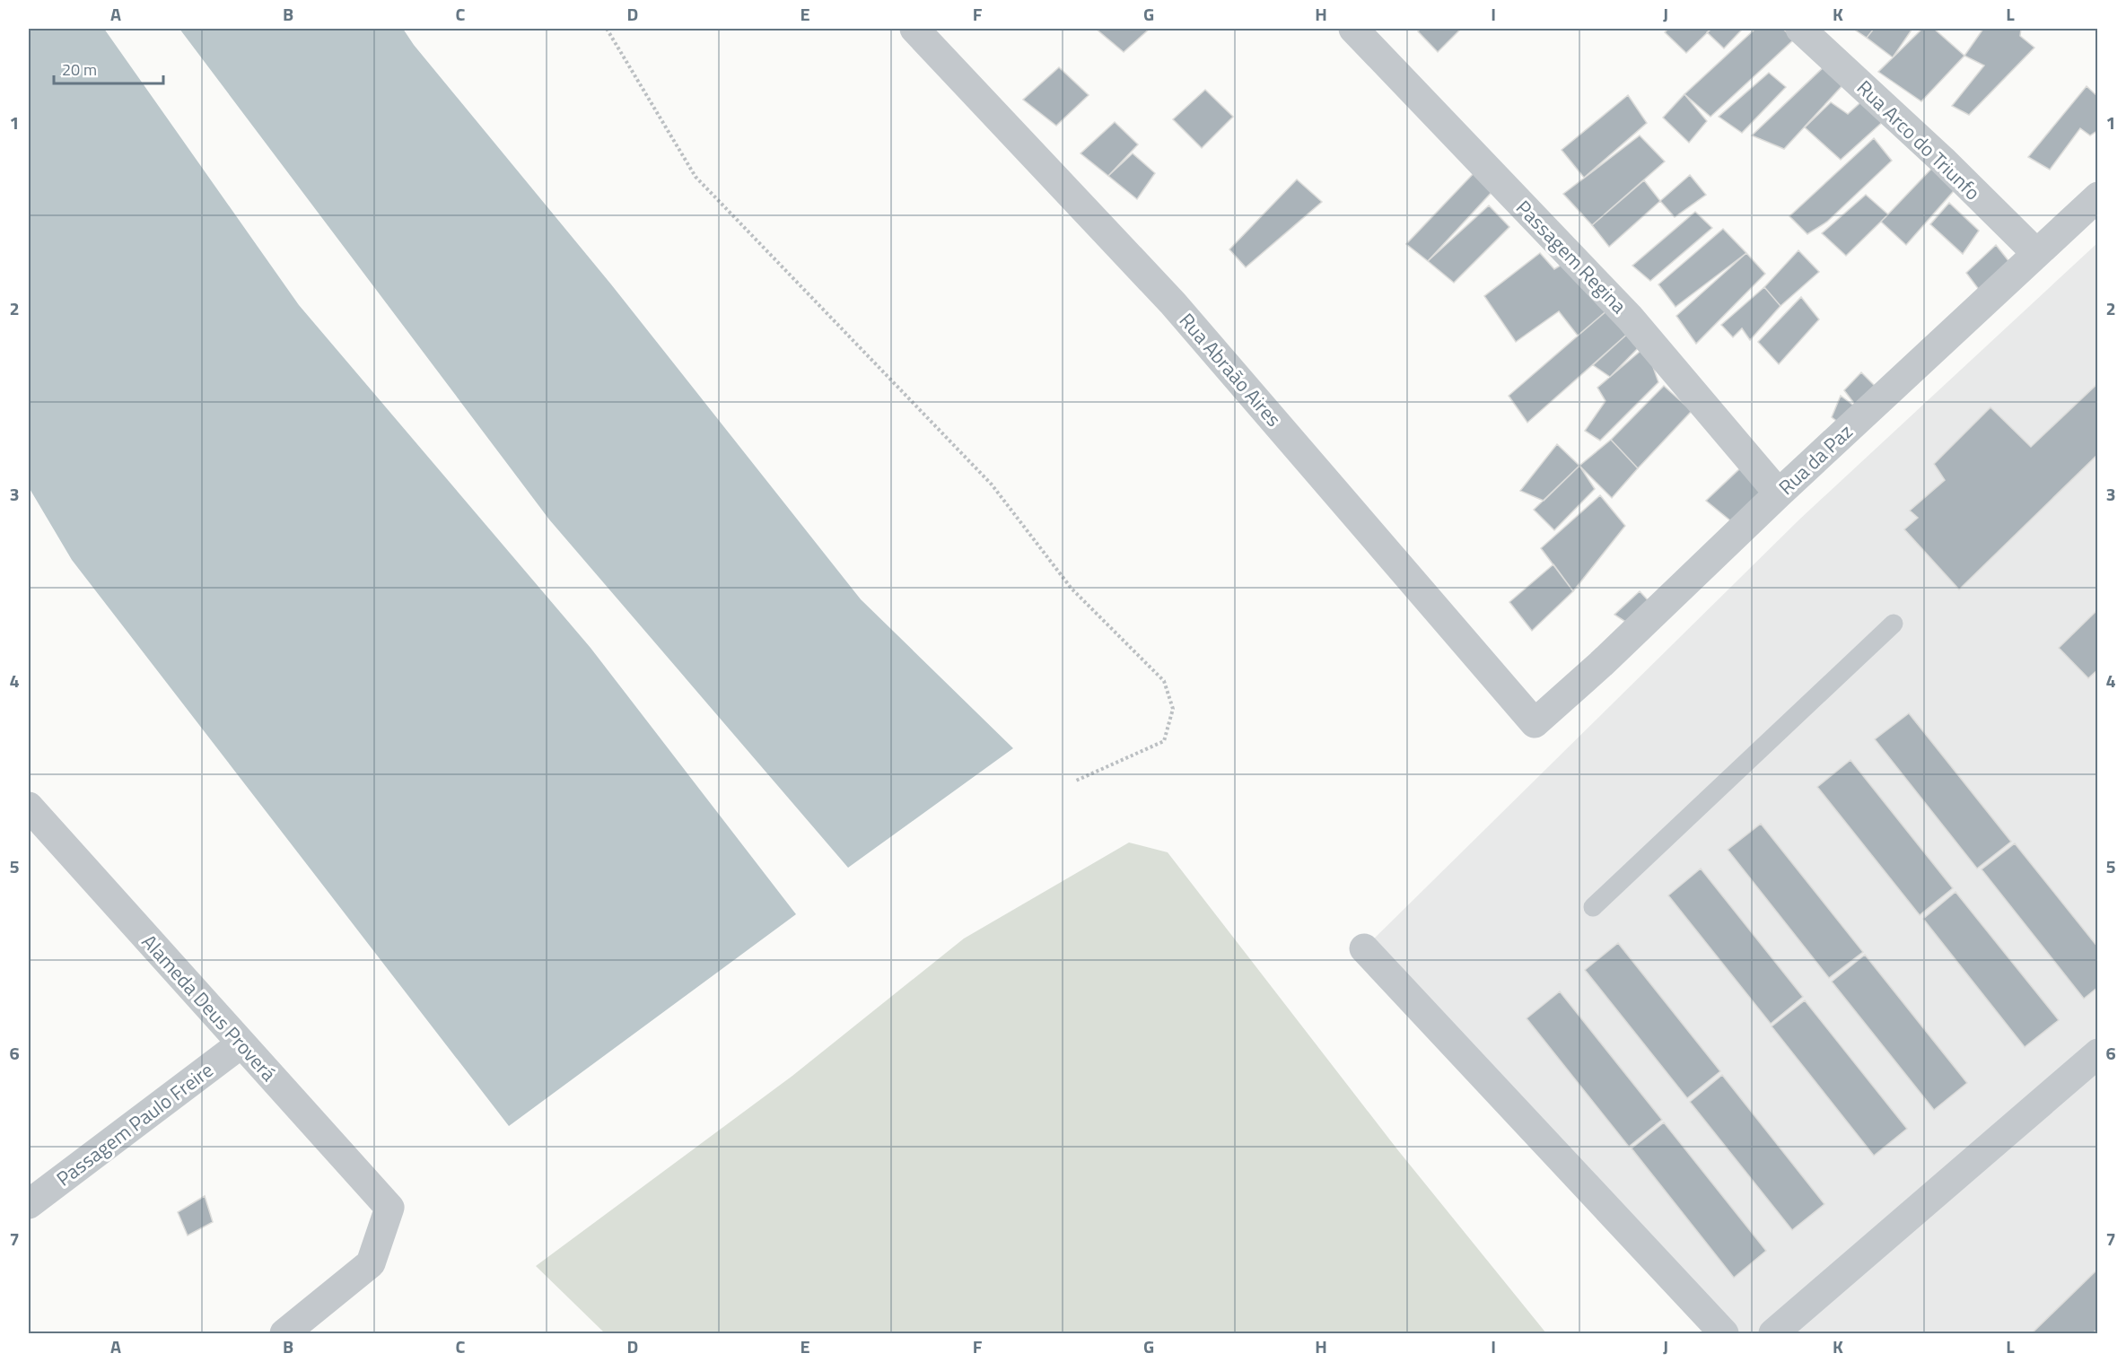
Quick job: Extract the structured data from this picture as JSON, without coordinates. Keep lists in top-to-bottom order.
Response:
{
  "streets": {
    "street": [
      "Rua Arco do Triunfo",
      "Passagem Regina",
      "Rua Abraão Aires",
      "Rua da Paz",
      "Alameda Deus Proverá",
      "Passagem Paulo Freire"
    ]
  },
  "crossings": [
    ["Rua Arco do Triunfo", "Rua da Paz"],
    ["Passagem Regina", "Rua da Paz"],
    ["Rua Abraão Aires", "Rua da Paz"],
    ["Alameda Deus Proverá", "Passagem Paulo Freire"]
  ],
  "scale_bar": "20 m",
  "grid": {
    "columns": [
      "A",
      "B",
      "C",
      "D",
      "E",
      "F",
      "G",
      "H",
      "I",
      "J",
      "K",
      "L"
    ],
    "rows": [
      "1",
      "2",
      "3",
      "4",
      "5",
      "6",
      "7"
    ]
  }
}
